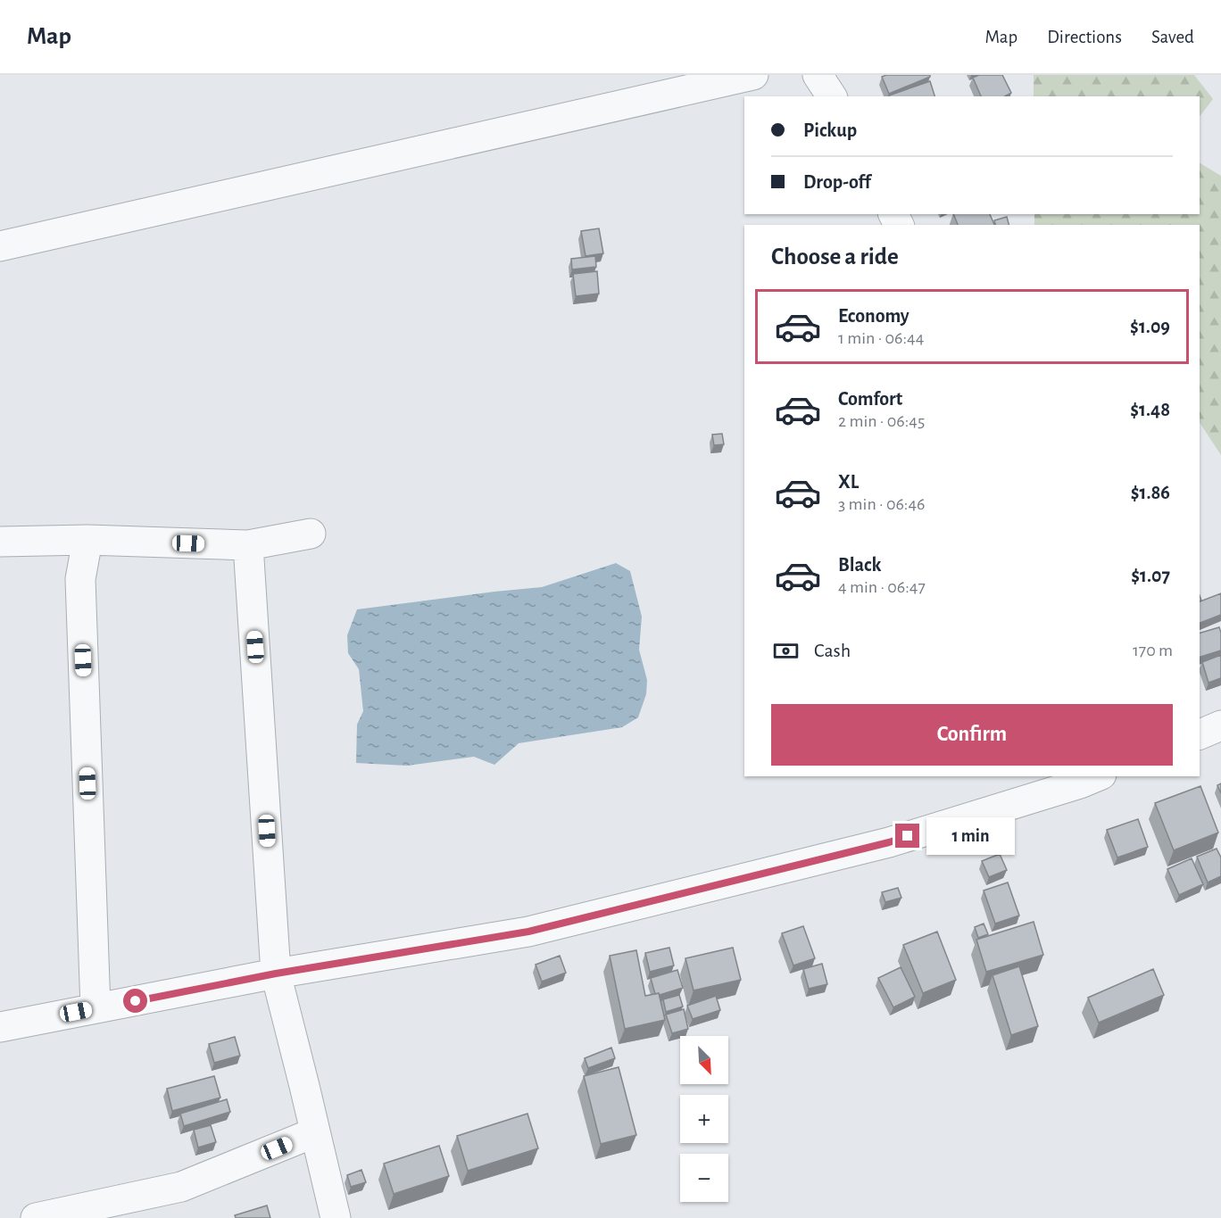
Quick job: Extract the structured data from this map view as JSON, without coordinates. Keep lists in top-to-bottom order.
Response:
{
  "north": "bottom right",
  "page": {
    "header": "Map",
    "nav": ["Map", "Directions", "Saved"],
    "banner": ["Pickup", "Drop-off"],
    "heading": "Choose a ride",
    "list": [
      {
        "name": "Economy",
        "note": "1 min · 06:44",
        "value": "$1.09"
      },
      {
        "name": "Comfort",
        "note": "2 min · 06:45",
        "value": "$1.48"
      },
      {
        "name": "XL",
        "note": "3 min · 06:46",
        "value": "$1.86"
      },
      {
        "name": "Black",
        "note": "4 min · 06:47",
        "value": "$1.07"
      }
    ],
    "pay": ["Cash", "170 m"],
    "buttons": "Confirm",
    "bubble": "1 min",
    "map_buttons": ["+", "−"]
  }
}
